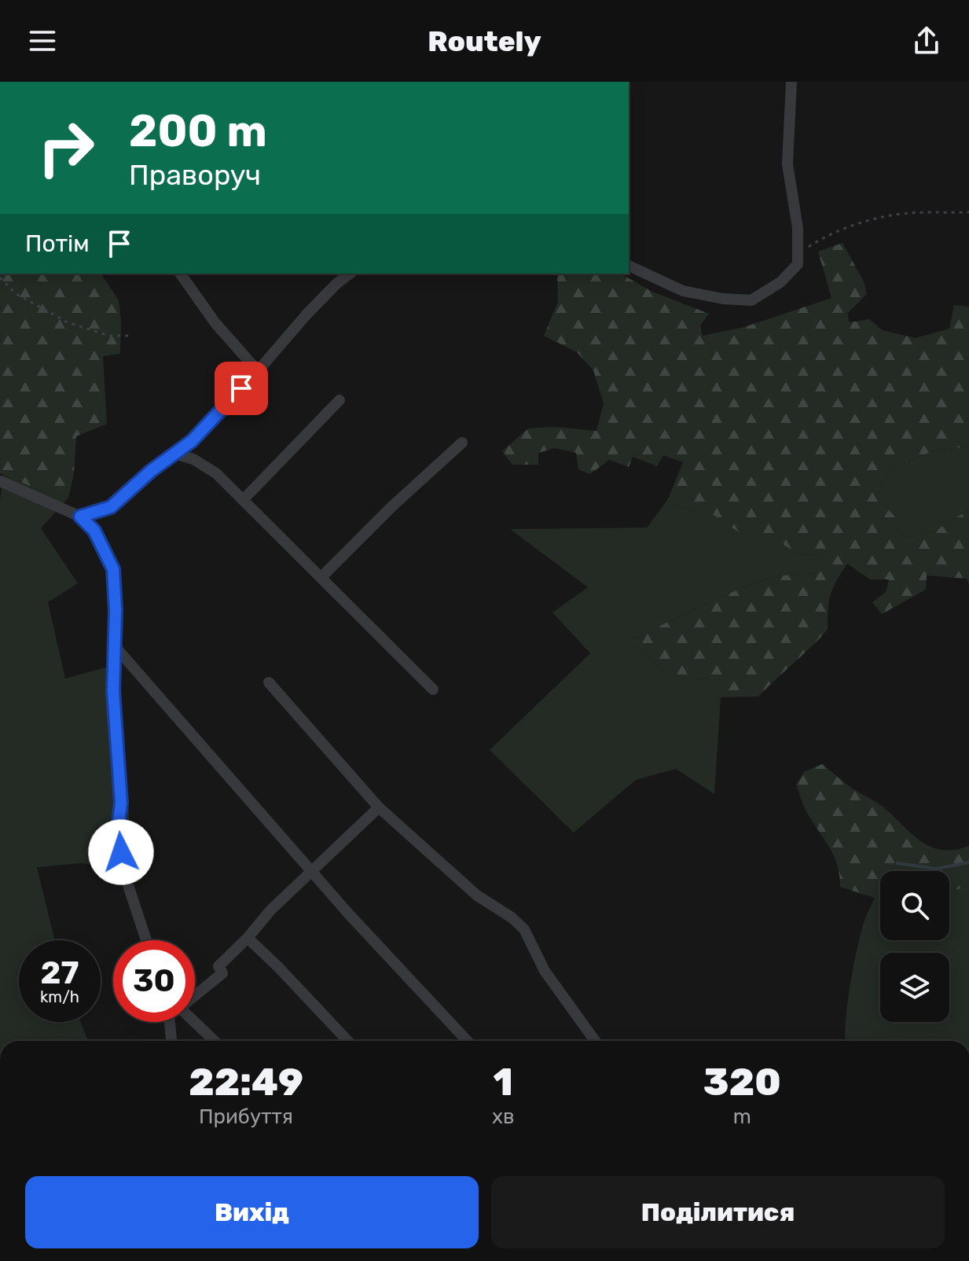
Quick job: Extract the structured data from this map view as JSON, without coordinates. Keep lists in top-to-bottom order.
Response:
{
  "page": {
    "header": "Routely",
    "turn": ["200 m", "Праворуч"],
    "then": "Потім",
    "speed": "27 km/h",
    "limit": "30",
    "eta": [
      "22:49",
      "Прибуття",
      "1",
      "хв",
      "320",
      "m"
    ],
    "buttons": ["Вихід", "Поділитися"]
  }
}
